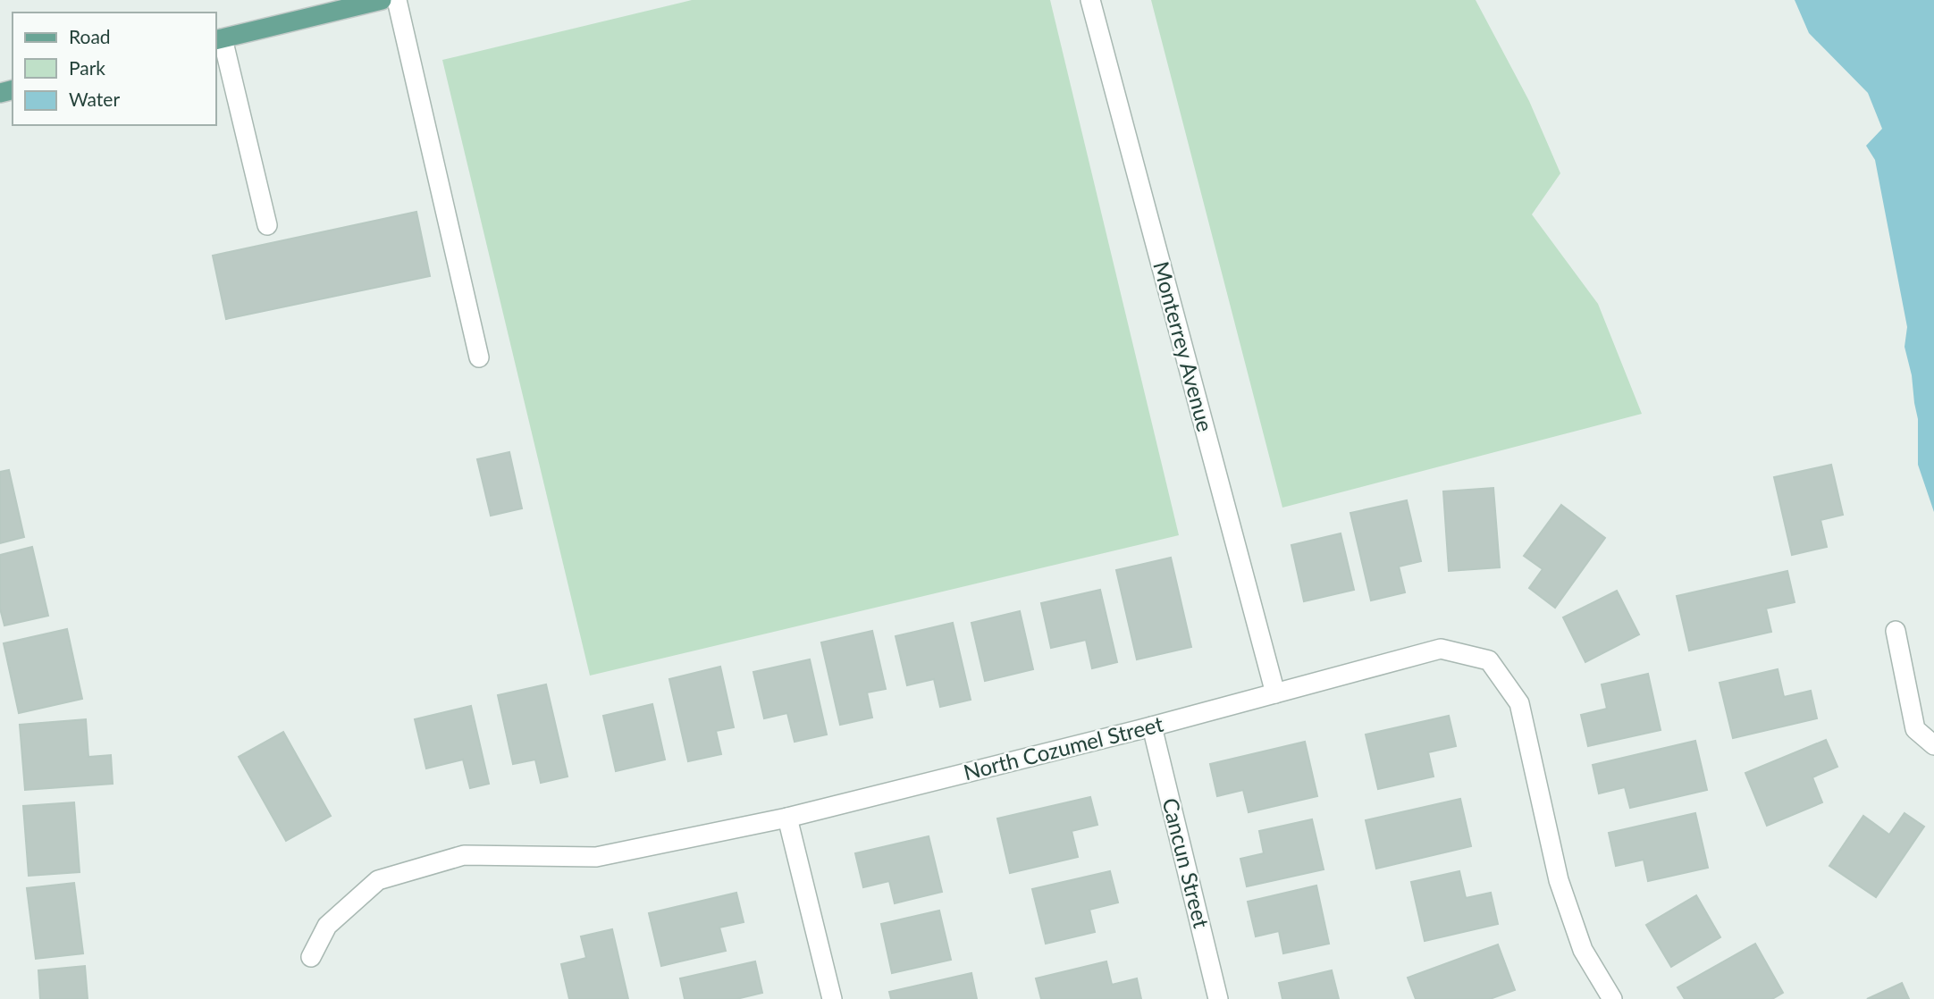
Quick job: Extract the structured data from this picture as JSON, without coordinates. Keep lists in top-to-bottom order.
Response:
{
  "streets": {
    "street": ["Monterrey Avenue", "North Cozumel Street", "Cancun Street"]
  },
  "crossings": [
    ["Monterrey Avenue", "North Cozumel Street"],
    ["North Cozumel Street", "Cancun Street"]
  ],
  "legend": ["Road", "Park", "Water"]
}
